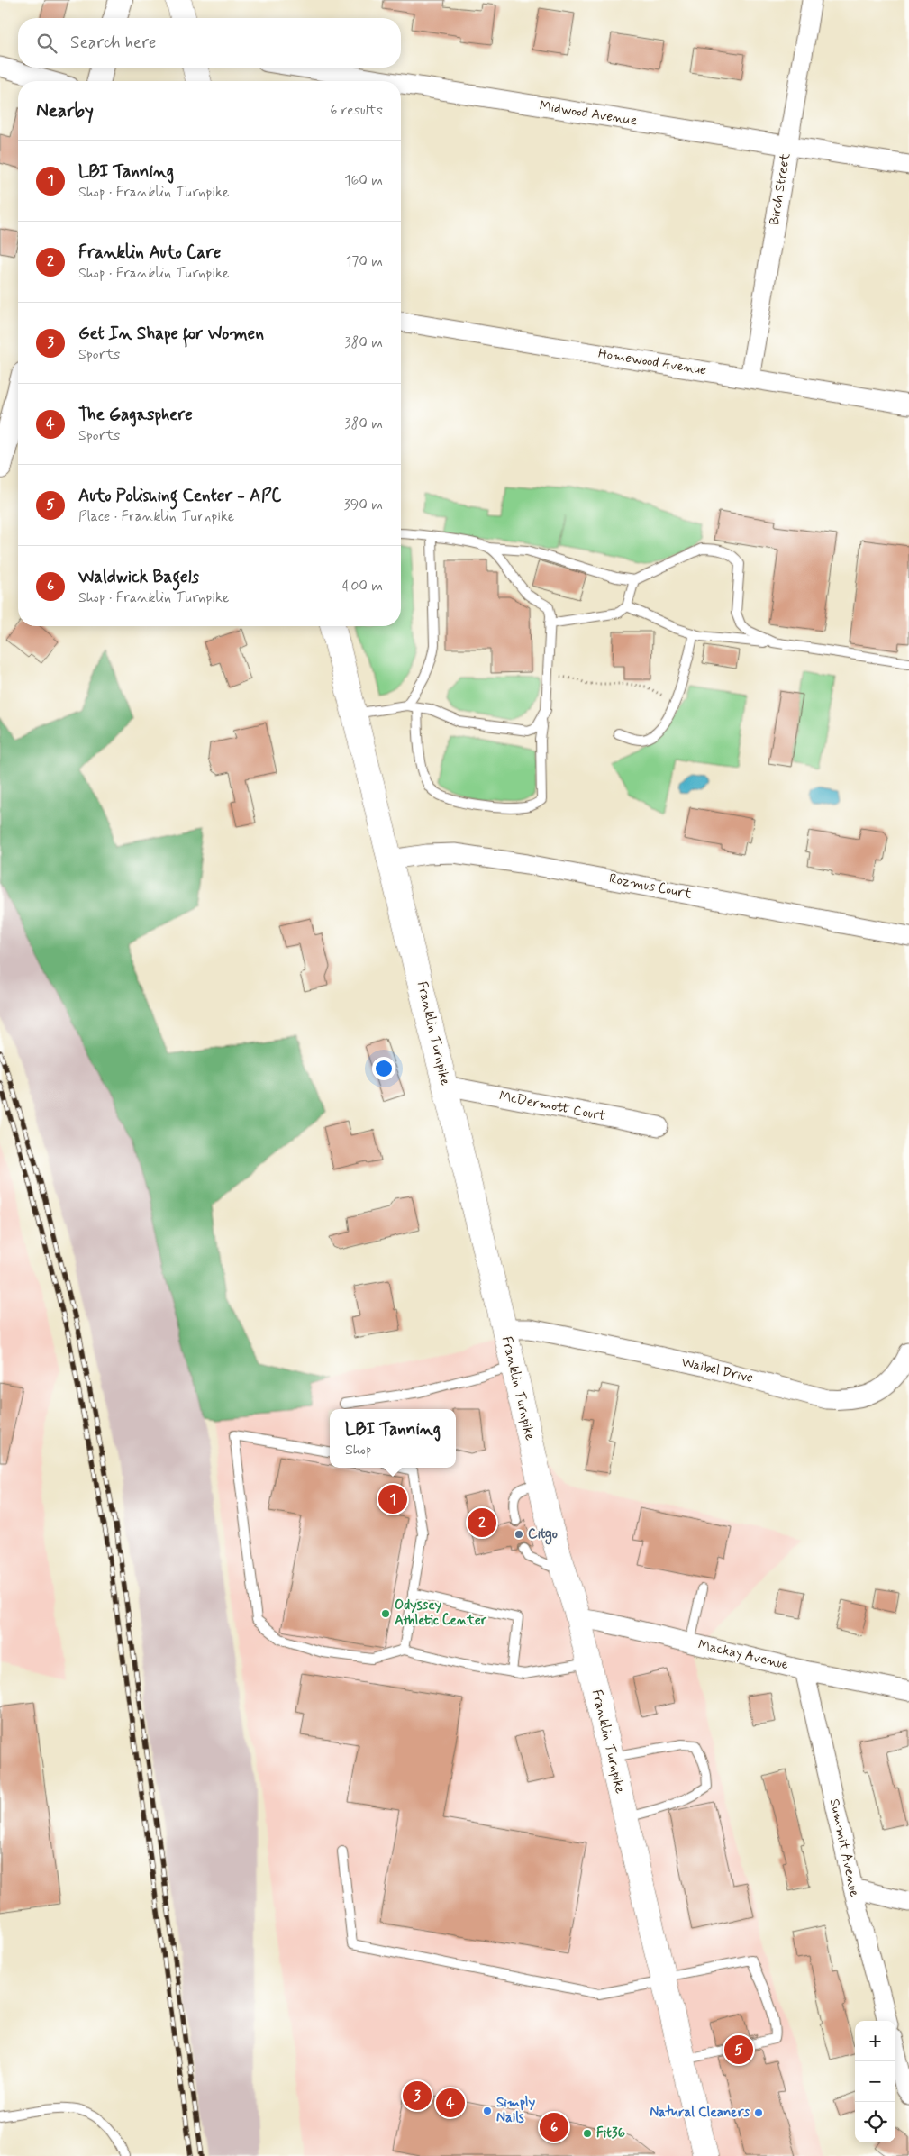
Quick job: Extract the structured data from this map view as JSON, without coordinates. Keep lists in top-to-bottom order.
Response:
{
  "streets": {
    "main road": ["Franklin Turnpike"],
    "street": [
      "Midwood Avenue",
      "Birch Street",
      "Homewood Avenue",
      "Rozmus Court",
      "McDermott Court",
      "Waibel Drive",
      "Mackay Avenue",
      "Summit Avenue"
    ]
  },
  "crossings": [
    ["Midwood Avenue", "Birch Street"],
    ["Birch Street", "Homewood Avenue"],
    ["Rozmus Court", "Franklin Turnpike"],
    ["Franklin Turnpike", "McDermott Court"],
    ["Franklin Turnpike", "Waibel Drive"],
    ["Franklin Turnpike", "Mackay Avenue"],
    ["Mackay Avenue", "Summit Avenue"]
  ],
  "places": [
    "Citgo",
    "Odyssey Athletic Center",
    "Simply Nails",
    "Natural Cleaners",
    "Fit36"
  ],
  "page": {
    "search": "Search here",
    "heading": ["Nearby", "6 results"],
    "list": [
      {
        "mark": "1",
        "name": "LBI Tanning",
        "note": "Shop · Franklin Turnpike",
        "value": "160 m"
      },
      {
        "mark": "2",
        "name": "Franklin Auto Care",
        "note": "Shop · Franklin Turnpike",
        "value": "170 m"
      },
      {
        "mark": "3",
        "name": "Get In Shape for Women",
        "note": "Sports",
        "value": "380 m"
      },
      {
        "mark": "4",
        "name": "The Gagasphere",
        "note": "Sports",
        "value": "380 m"
      },
      {
        "mark": "5",
        "name": "Auto Polishing Center - APC",
        "note": "Place · Franklin Turnpike",
        "value": "390 m"
      },
      {
        "mark": "6",
        "name": "Waldwick Bagels",
        "note": "Shop · Franklin Turnpike",
        "value": "400 m"
      }
    ],
    "popup": ["LBI Tanning", "Shop"],
    "pins": [
      "1",
      "2",
      "5",
      "3",
      "4",
      "6"
    ],
    "map_buttons": ["+", "−"]
  }
}
